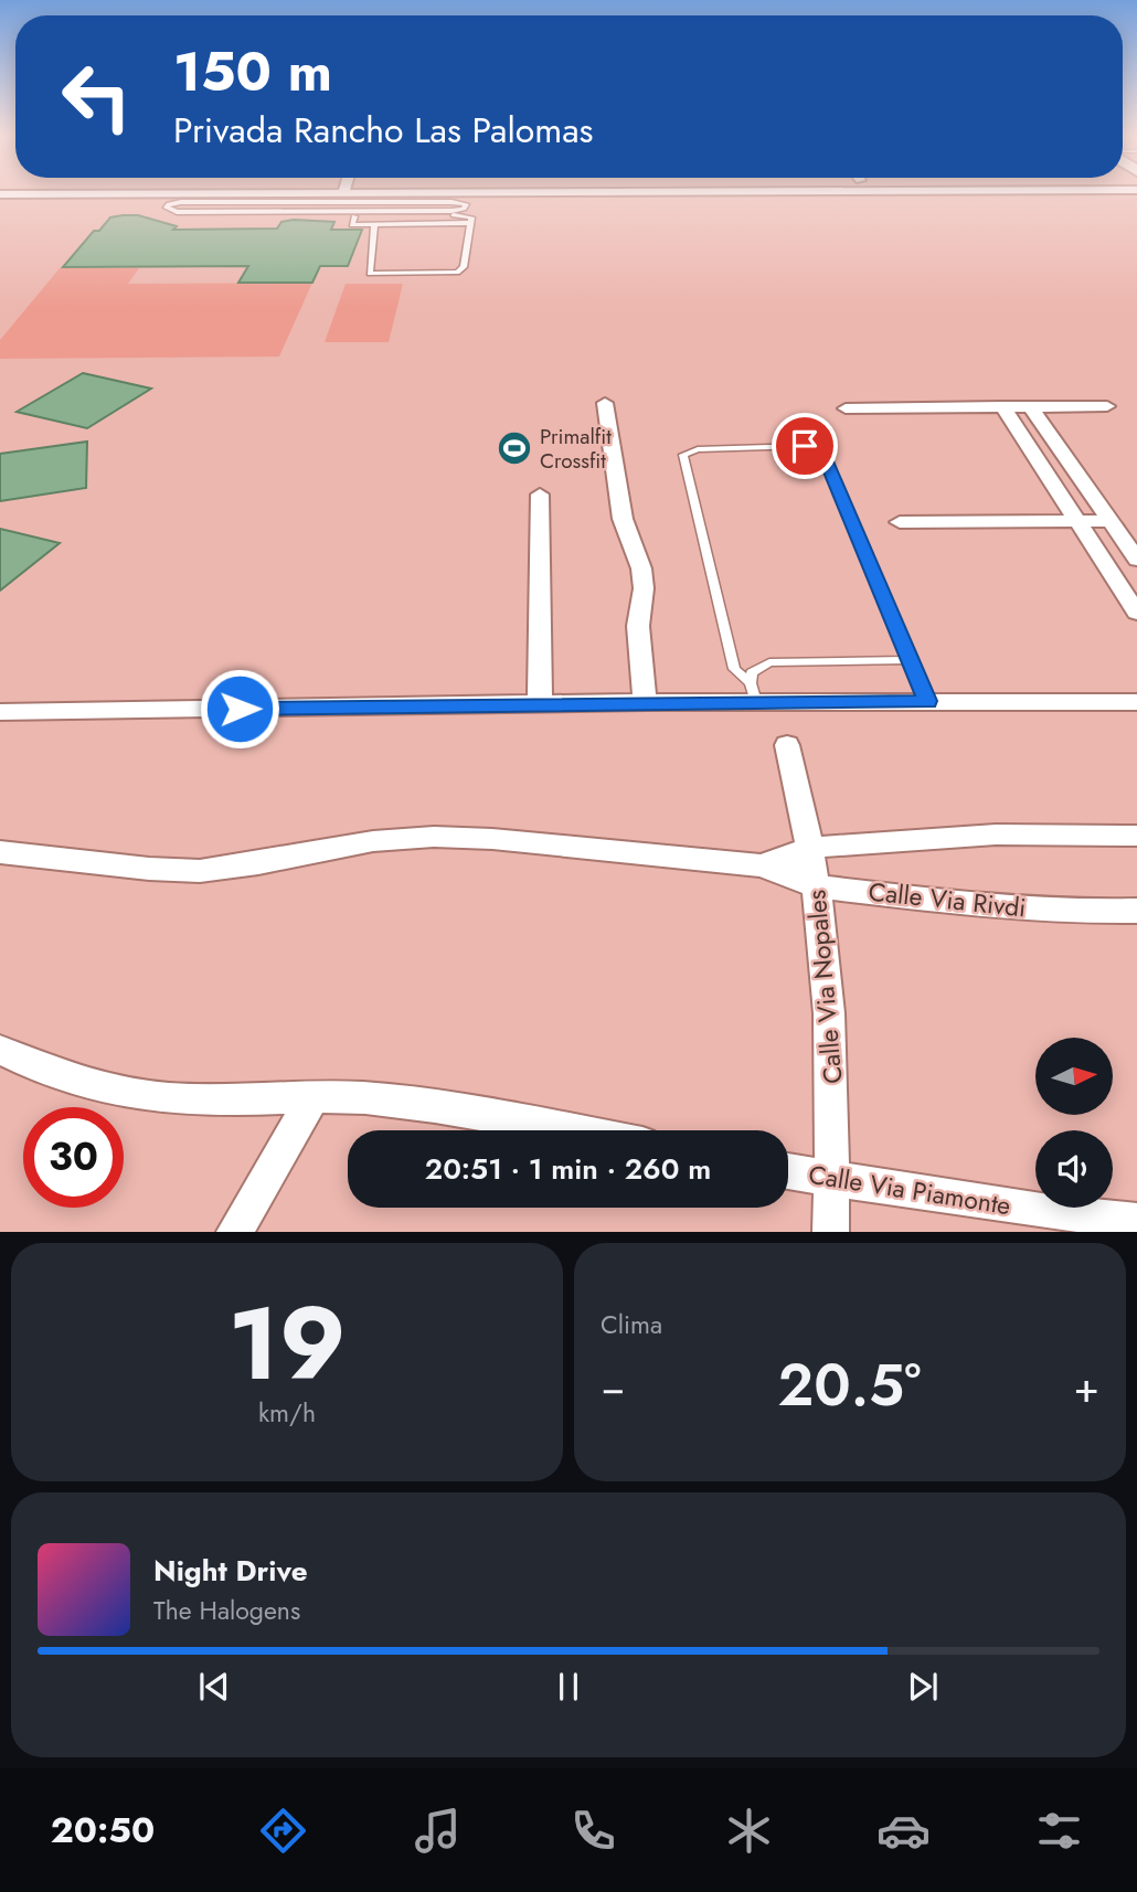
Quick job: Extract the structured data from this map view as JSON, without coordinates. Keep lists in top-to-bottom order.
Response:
{
  "streets": {
    "street": ["Calle Via Rivdi", "Calle Via Nopales", "Calle Via Piamonte"]
  },
  "crossings": [
    ["Calle Via Rivdi", "Calle Via Nopales"],
    ["Calle Via Nopales", "Calle Via Piamonte"]
  ],
  "places": {
    "sports": ["Primalfit Crossfit"]
  },
  "north": "right",
  "page": {
    "turn": ["150 m", "Privada Rancho Las Palomas"],
    "limit": "30",
    "trip": "20:51 · 1 min · 260 m",
    "tile": [
      ["19", "km/h"],
      "Clima"
    ],
    "heat": ["−", "20.5°", "+"],
    "song": ["Night Drive", "The Halogens"],
    "tabs": "20:50"
  }
}
